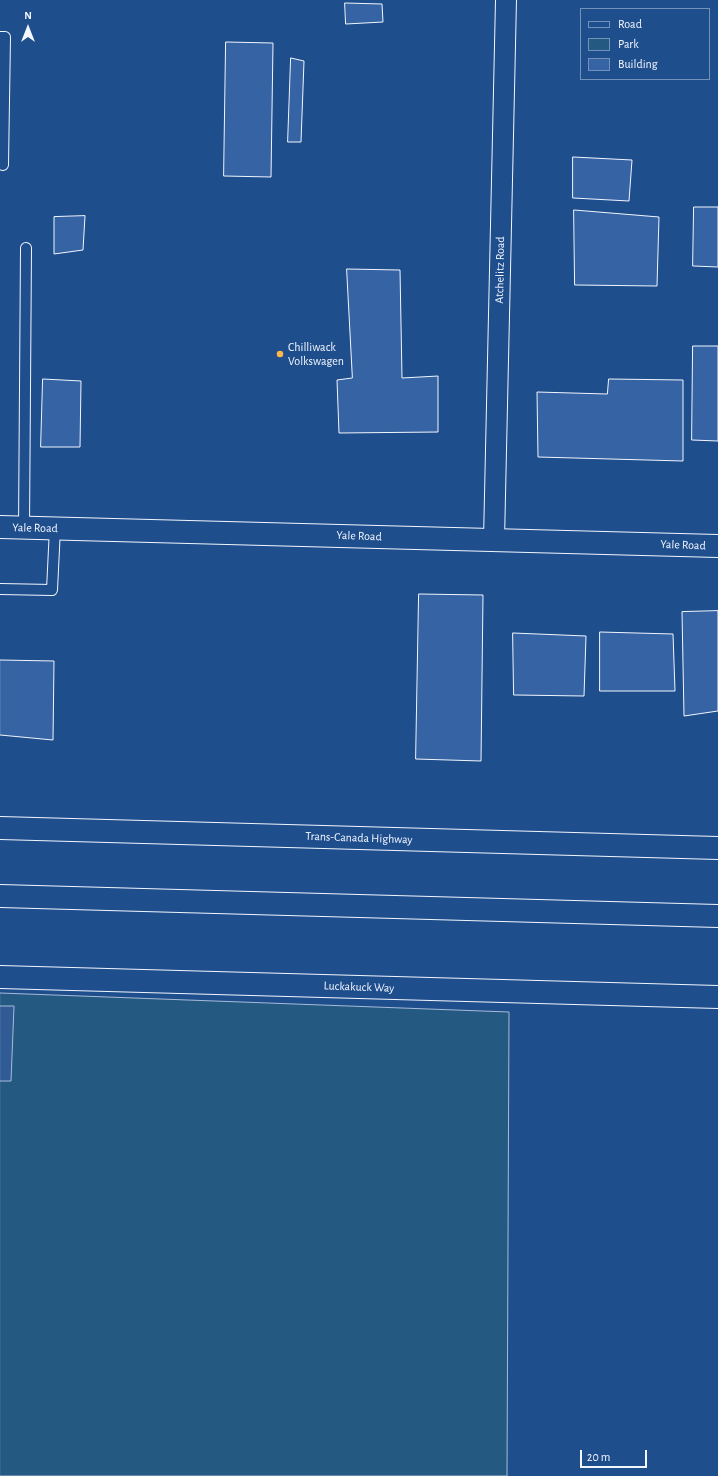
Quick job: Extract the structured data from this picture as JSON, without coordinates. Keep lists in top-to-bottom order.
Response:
{
  "streets": {
    "main road": ["Yale Road", "Trans-Canada Highway", "Luckakuck Way"],
    "street": ["Atchelitz Road"]
  },
  "crossings": [
    ["Atchelitz Road", "Yale Road"]
  ],
  "places": ["Chilliwack Volkswagen"],
  "legend": ["Road", "Park", "Building"],
  "scale_bar": "20 m",
  "north": "top"
}
